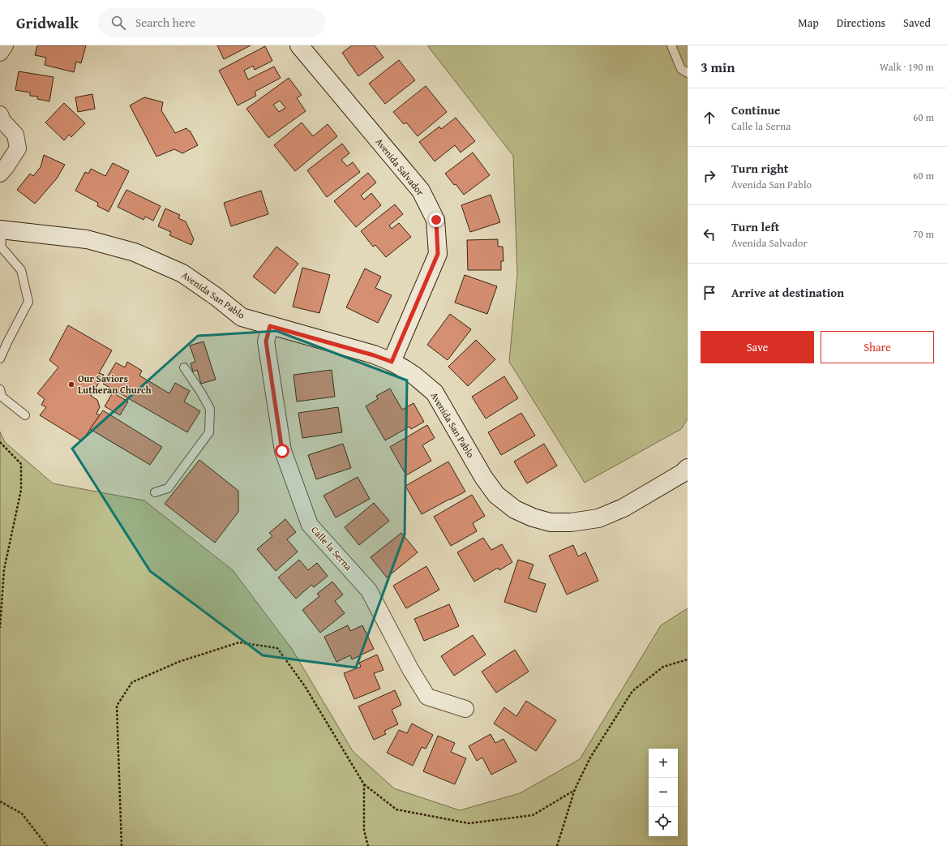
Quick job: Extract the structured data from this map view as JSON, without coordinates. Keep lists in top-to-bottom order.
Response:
{
  "streets": {
    "street": ["Avenida Salvador", "Avenida San Pablo", "Calle la Serna"]
  },
  "crossings": [
    ["Avenida Salvador", "Avenida San Pablo"],
    ["Avenida San Pablo", "Calle la Serna"]
  ],
  "places": ["Our Saviors Lutheran Church"],
  "page": {
    "header": "Gridwalk",
    "search": "Search here",
    "nav": ["Map", "Directions", "Saved"],
    "heading": ["3 min", "Walk · 190 m"],
    "list": [
      ["Continue", "Calle la Serna", "60 m"],
      ["Turn right", "Avenida San Pablo", "60 m"],
      ["Turn left", "Avenida Salvador", "70 m"],
      "Arrive at destination"
    ],
    "buttons": ["Save", "Share"],
    "map_buttons": ["+", "−"]
  }
}
